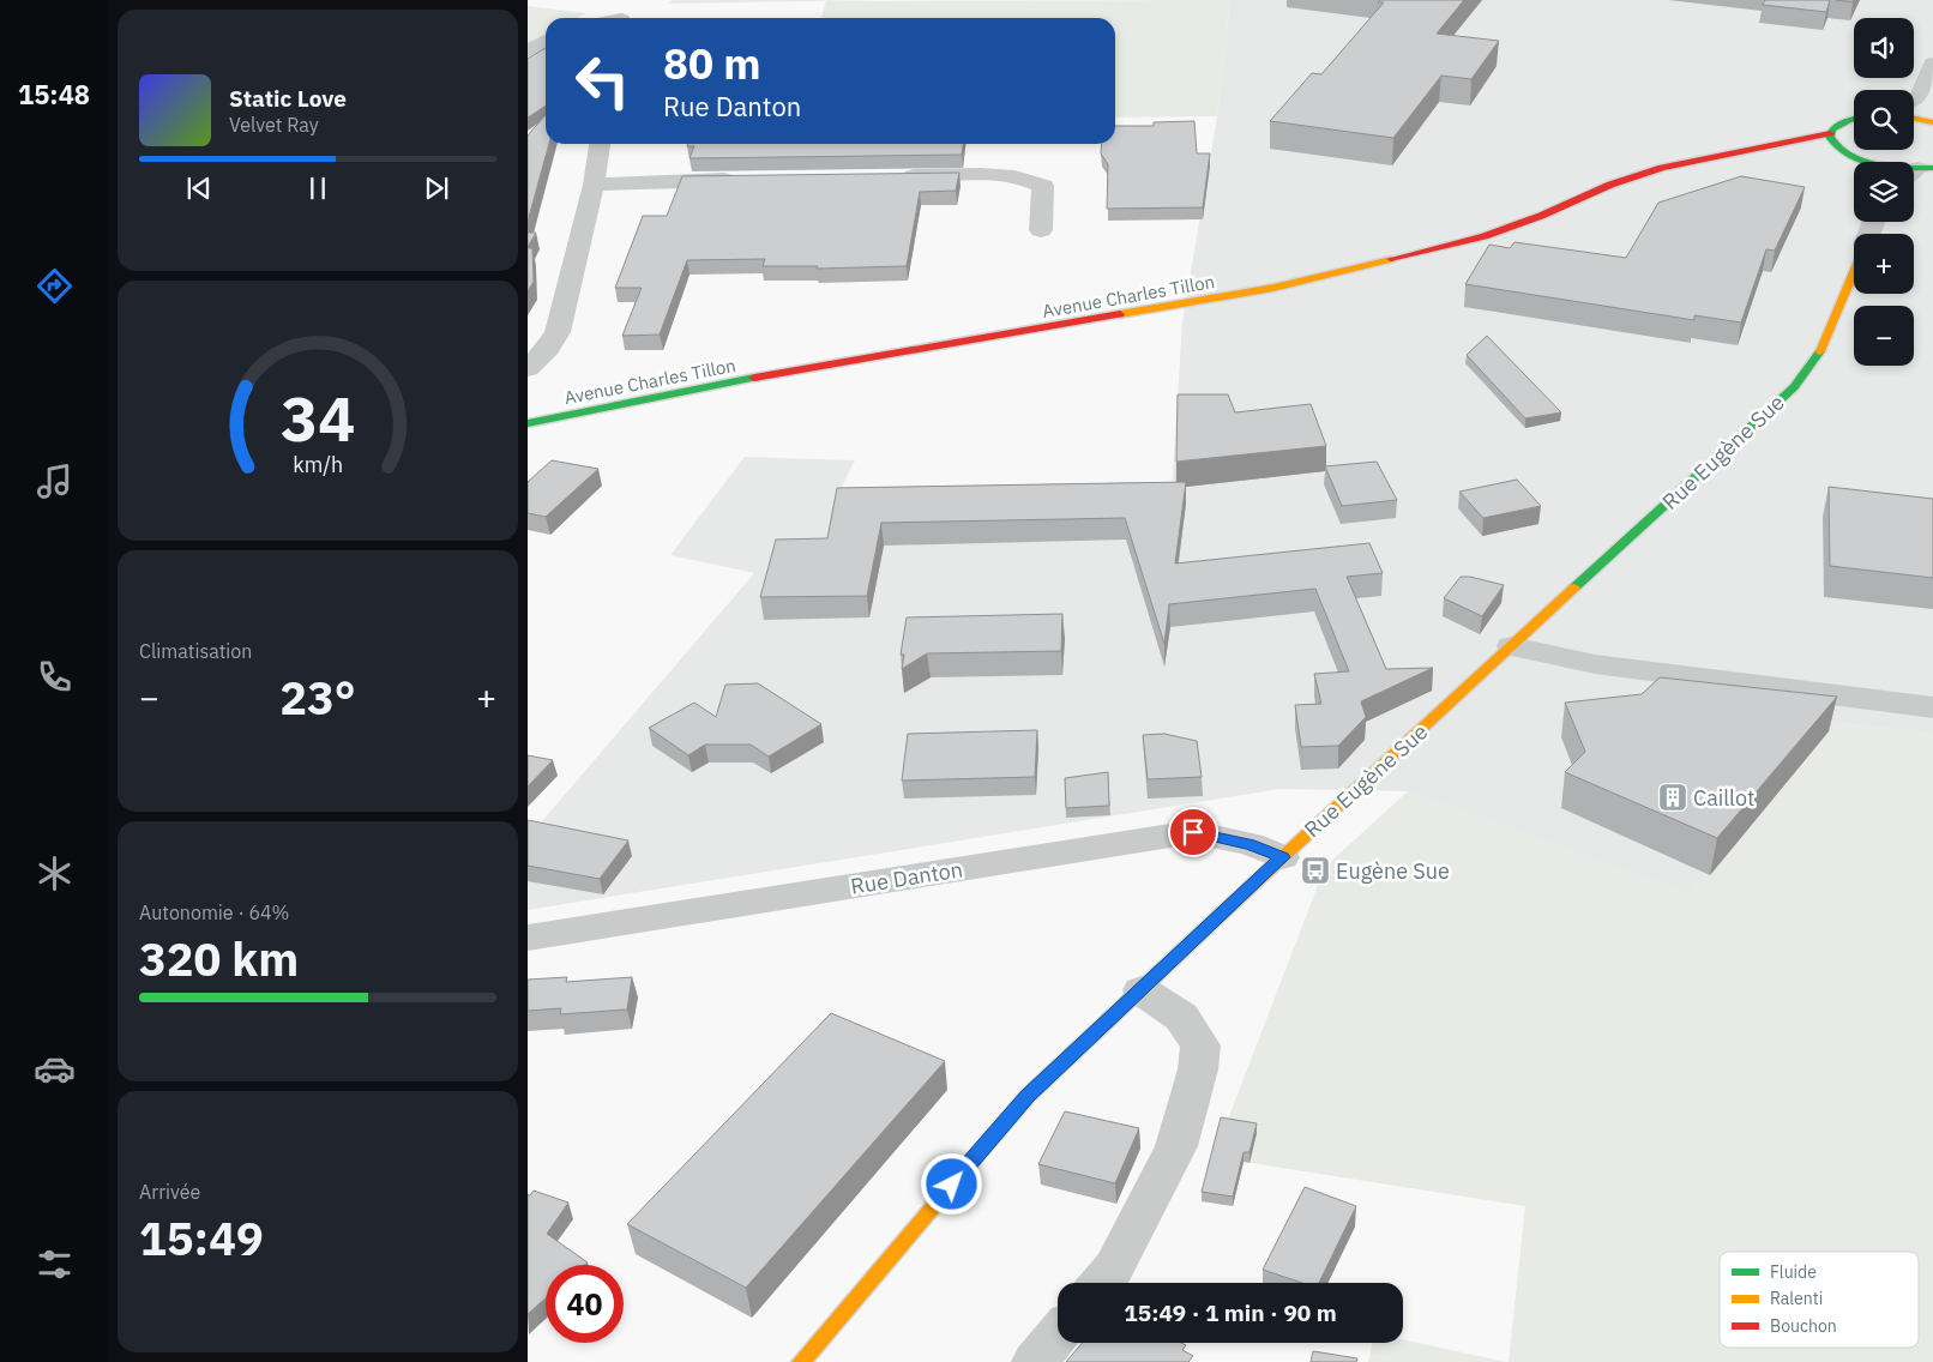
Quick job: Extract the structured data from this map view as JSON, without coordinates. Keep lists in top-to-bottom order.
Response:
{
  "streets": {
    "street": ["Avenue Charles Tillon", "Rue Eugène Sue", "Rue Danton"]
  },
  "crossings": [
    ["Rue Eugène Sue", "Rue Danton"]
  ],
  "places": {
    "building": ["Caillot"],
    "bus stop": ["Eugène Sue"]
  },
  "legend": ["Fluide", "Ralenti", "Bouchon"],
  "page": {
    "tabs": "15:48",
    "map_buttons": ["+", "−"],
    "turn": ["80 m", "Rue Danton"],
    "song": ["Static Love", "Velvet Ray"],
    "tile": [
      "Climatisation",
      ["Autonomie · 64%", "320 km"],
      ["Arrivée", "15:49"]
    ],
    "heat": ["−", "23°", "+"],
    "limit": "40",
    "trip": "15:49 · 1 min · 90 m",
    "gauge": ["34", "km/h"]
  }
}
